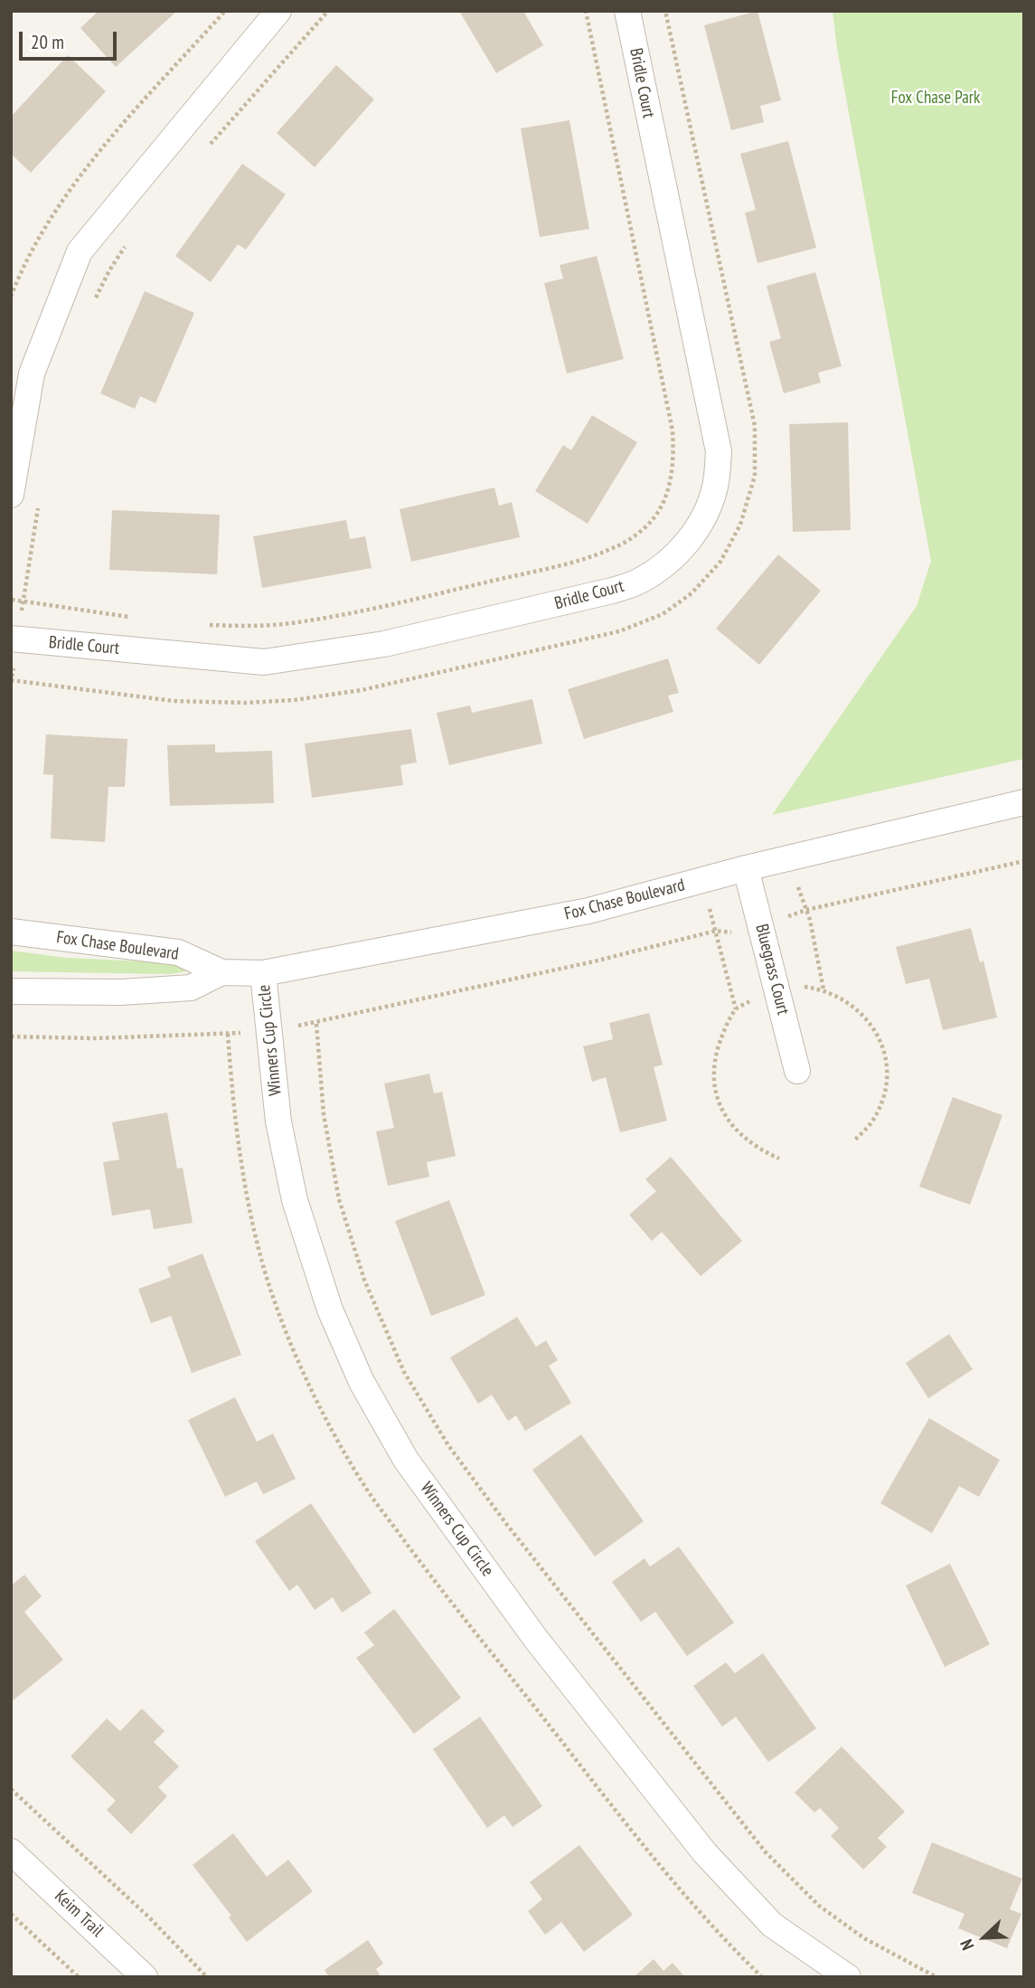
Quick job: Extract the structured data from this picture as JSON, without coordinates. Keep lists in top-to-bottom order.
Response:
{
  "streets": {
    "street": [
      "Bridle Court",
      "Fox Chase Boulevard",
      "Bluegrass Court",
      "Winners Cup Circle",
      "Keim Trail"
    ]
  },
  "crossings": [
    ["Fox Chase Boulevard", "Bluegrass Court"],
    ["Fox Chase Boulevard", "Winners Cup Circle"]
  ],
  "parks": ["Fox Chase Park"],
  "scale_bar": "20 m",
  "north": "bottom left"
}
